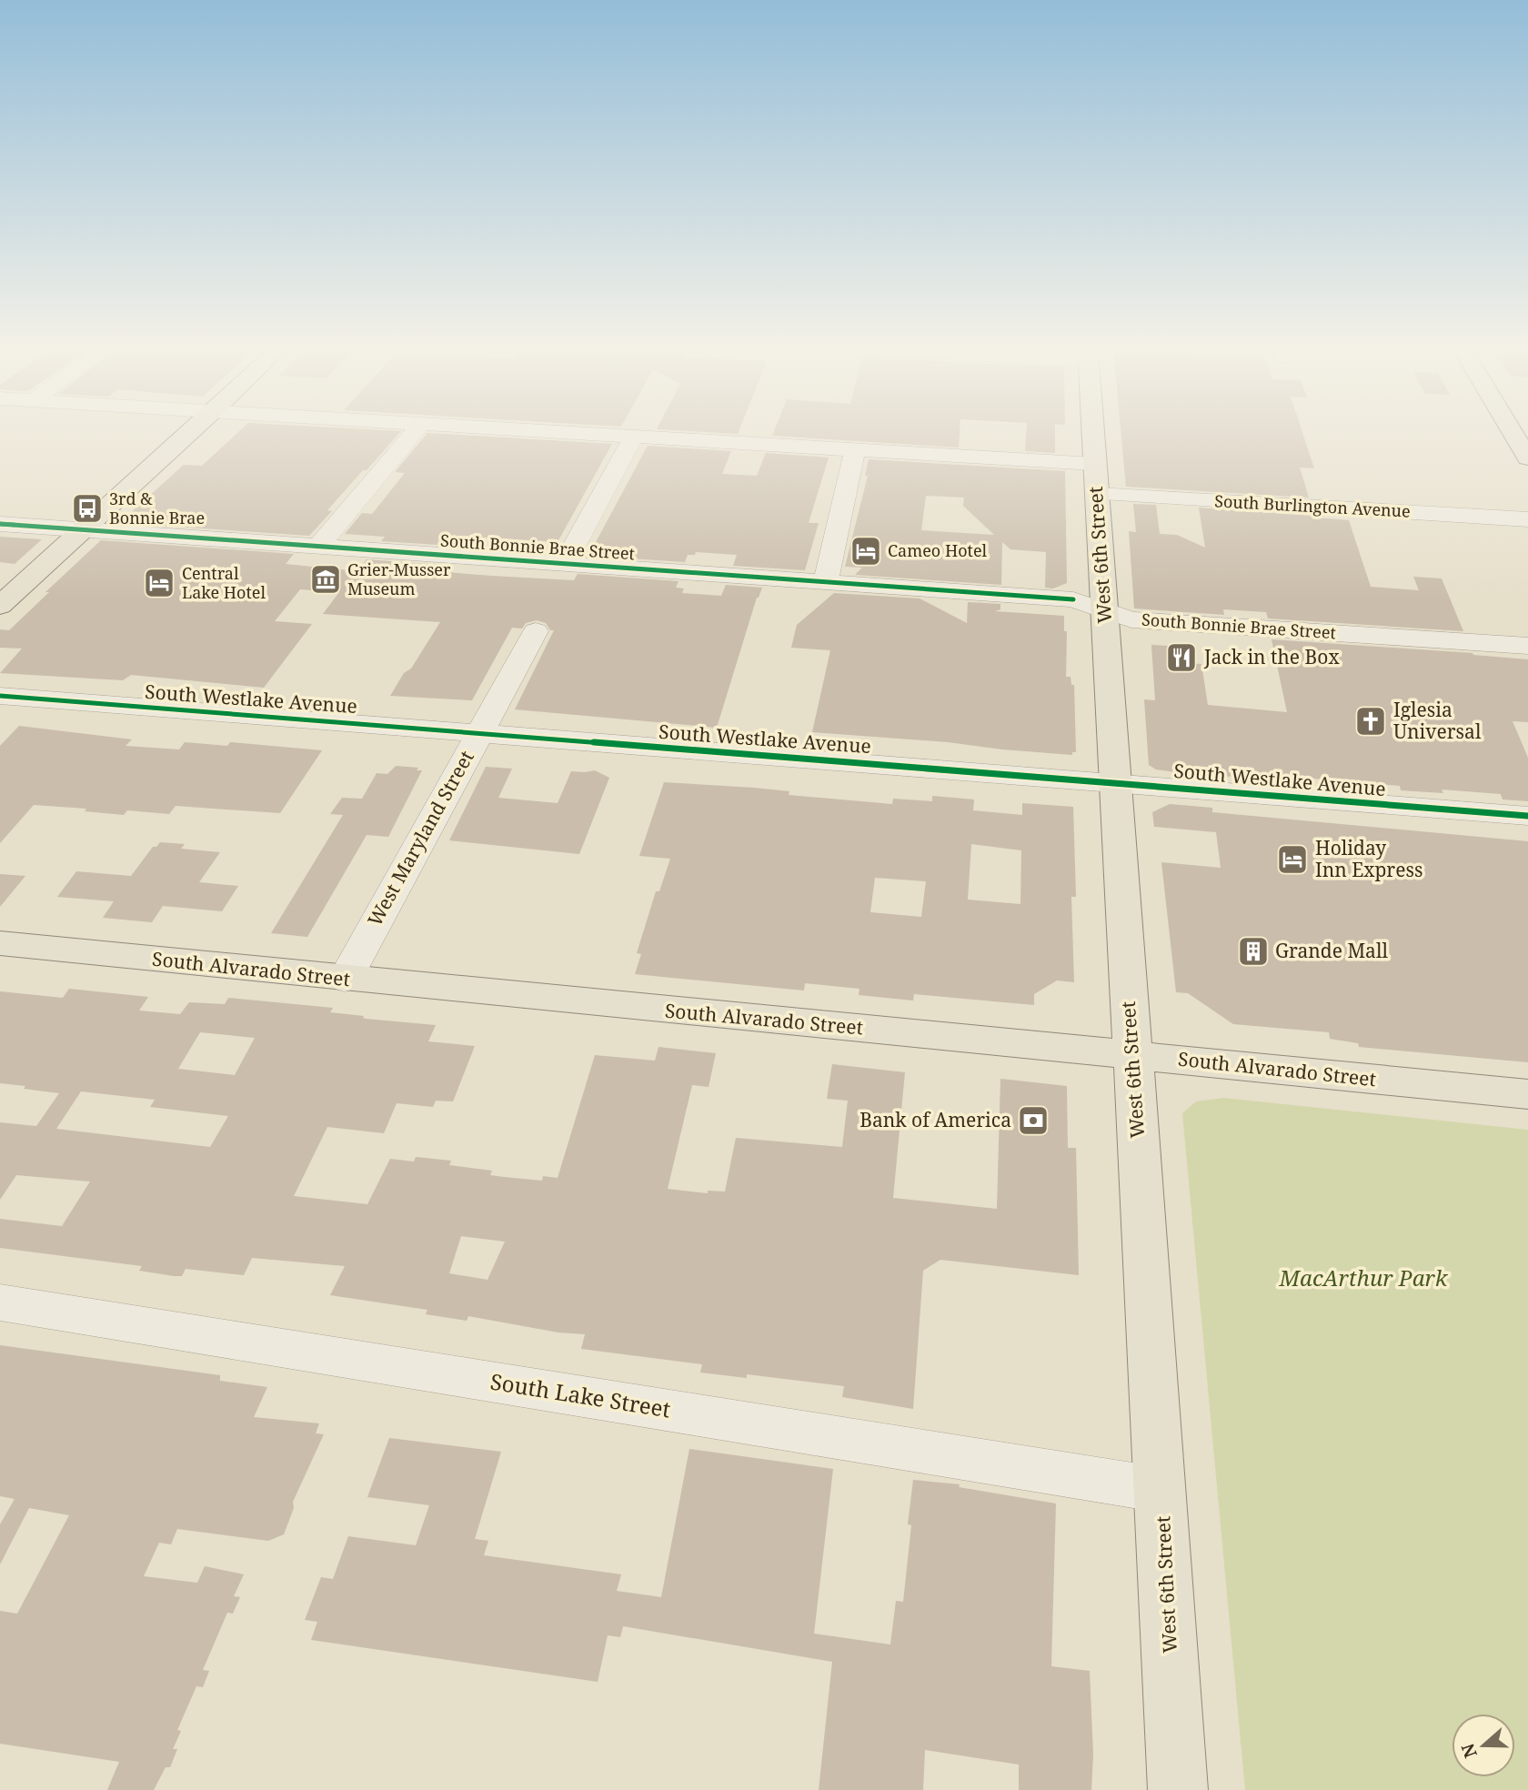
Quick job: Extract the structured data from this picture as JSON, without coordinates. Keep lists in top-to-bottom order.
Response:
{
  "streets": {
    "main road": ["West 6th Street", "South Alvarado Street"],
    "street": [
      "South Burlington Avenue",
      "South Bonnie Brae Street",
      "South Westlake Avenue",
      "West Maryland Street",
      "South Lake Street"
    ]
  },
  "crossings": [
    ["South Burlington Avenue", "West 6th Street"],
    ["South Bonnie Brae Street", "West 6th Street"],
    ["West 6th Street", "South Westlake Avenue"],
    ["West 6th Street", "South Alvarado Street"],
    ["West 6th Street", "South Lake Street"],
    ["South Westlake Avenue", "West Maryland Street"],
    ["West Maryland Street", "South Alvarado Street"]
  ],
  "parks": ["MacArthur Park"],
  "places": {
    "bus stop": ["3rd & Bonnie Brae"],
    "hotel": ["Cameo Hotel", "Central Lake Hotel", "Holiday Inn Express"],
    "museum": ["Grier-Musser Museum"],
    "restaurant": ["Jack in the Box"],
    "church": ["Iglesia Universal"],
    "building": ["Grande Mall"],
    "bank": ["Bank of America"]
  },
  "north": "left"
}
